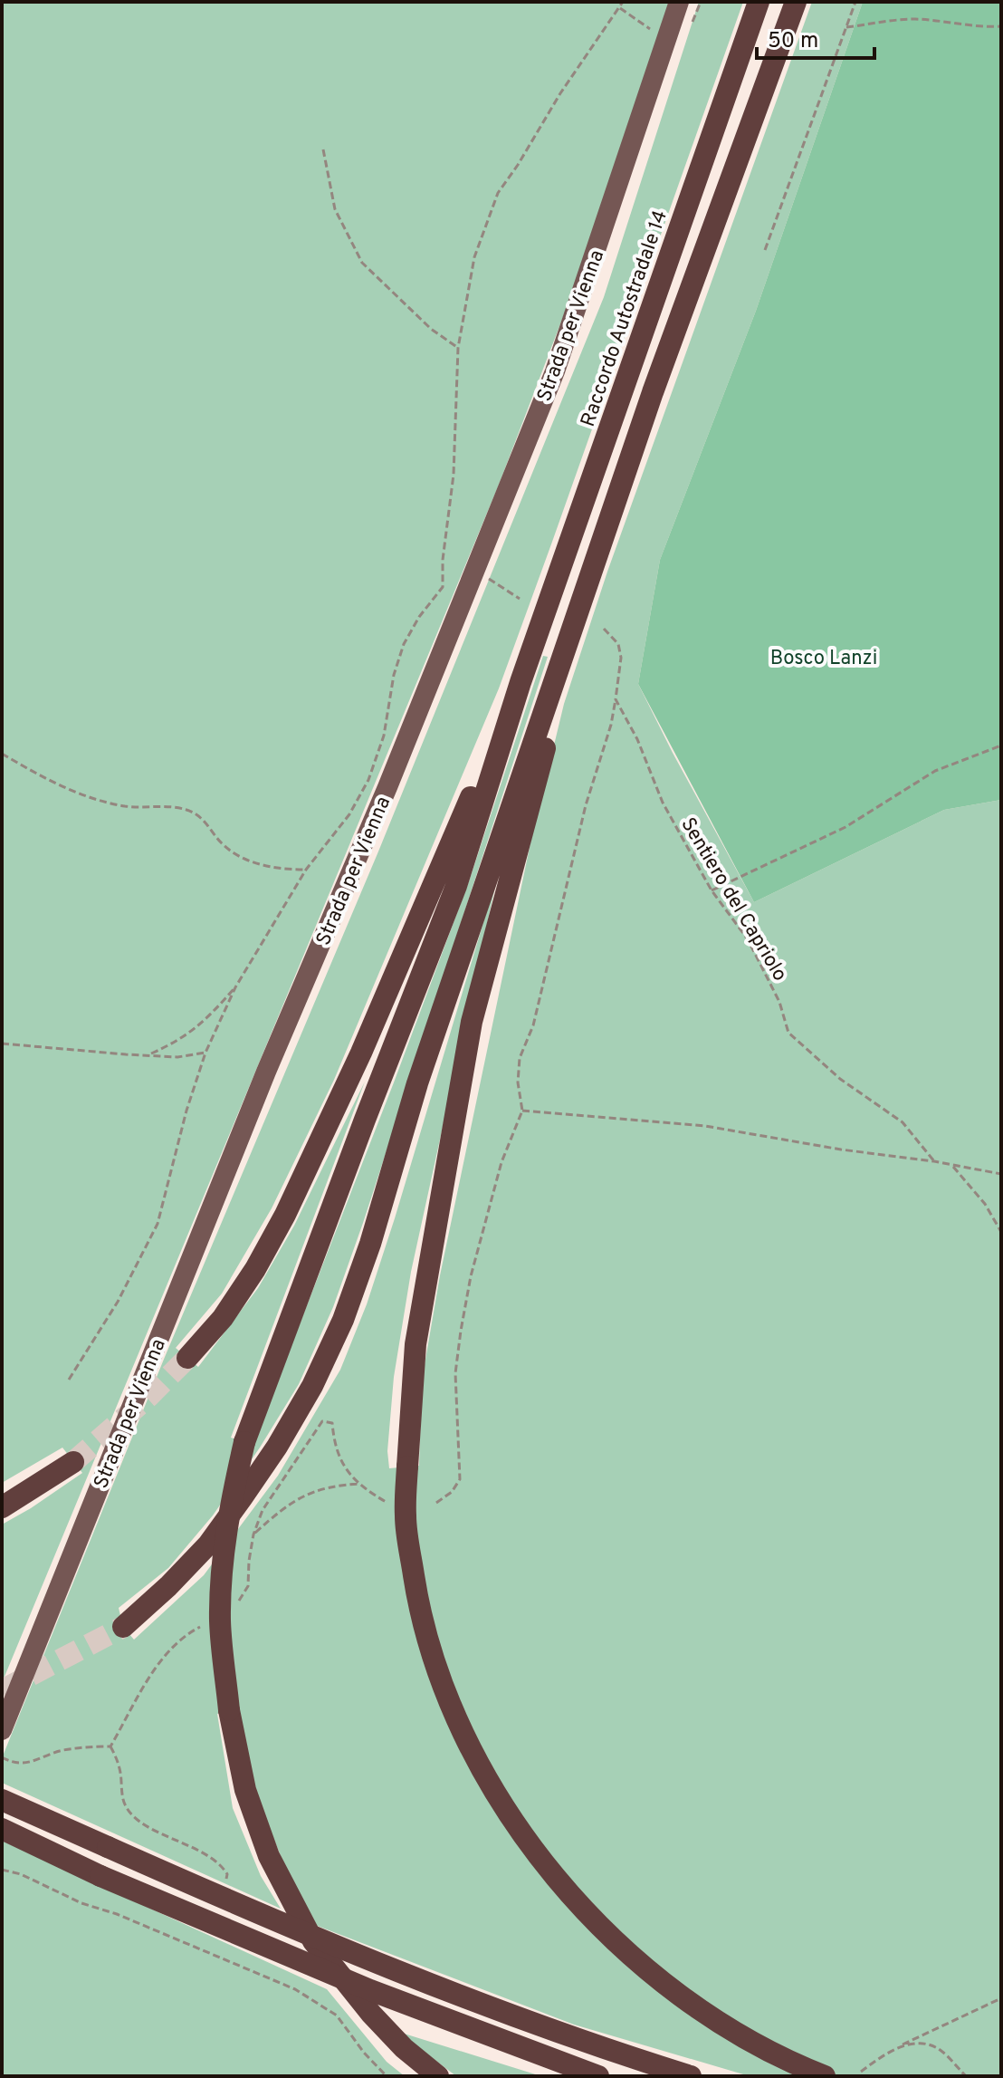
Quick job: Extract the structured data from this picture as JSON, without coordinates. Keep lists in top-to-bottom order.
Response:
{
  "streets": {
    "highway": ["Raccordo Autostradale 14"],
    "main road": ["Strada per Vienna"],
    "path": ["Sentiero del Capriolo"]
  },
  "parks": ["Bosco Lanzi"],
  "scale_bar": "50 m"
}
